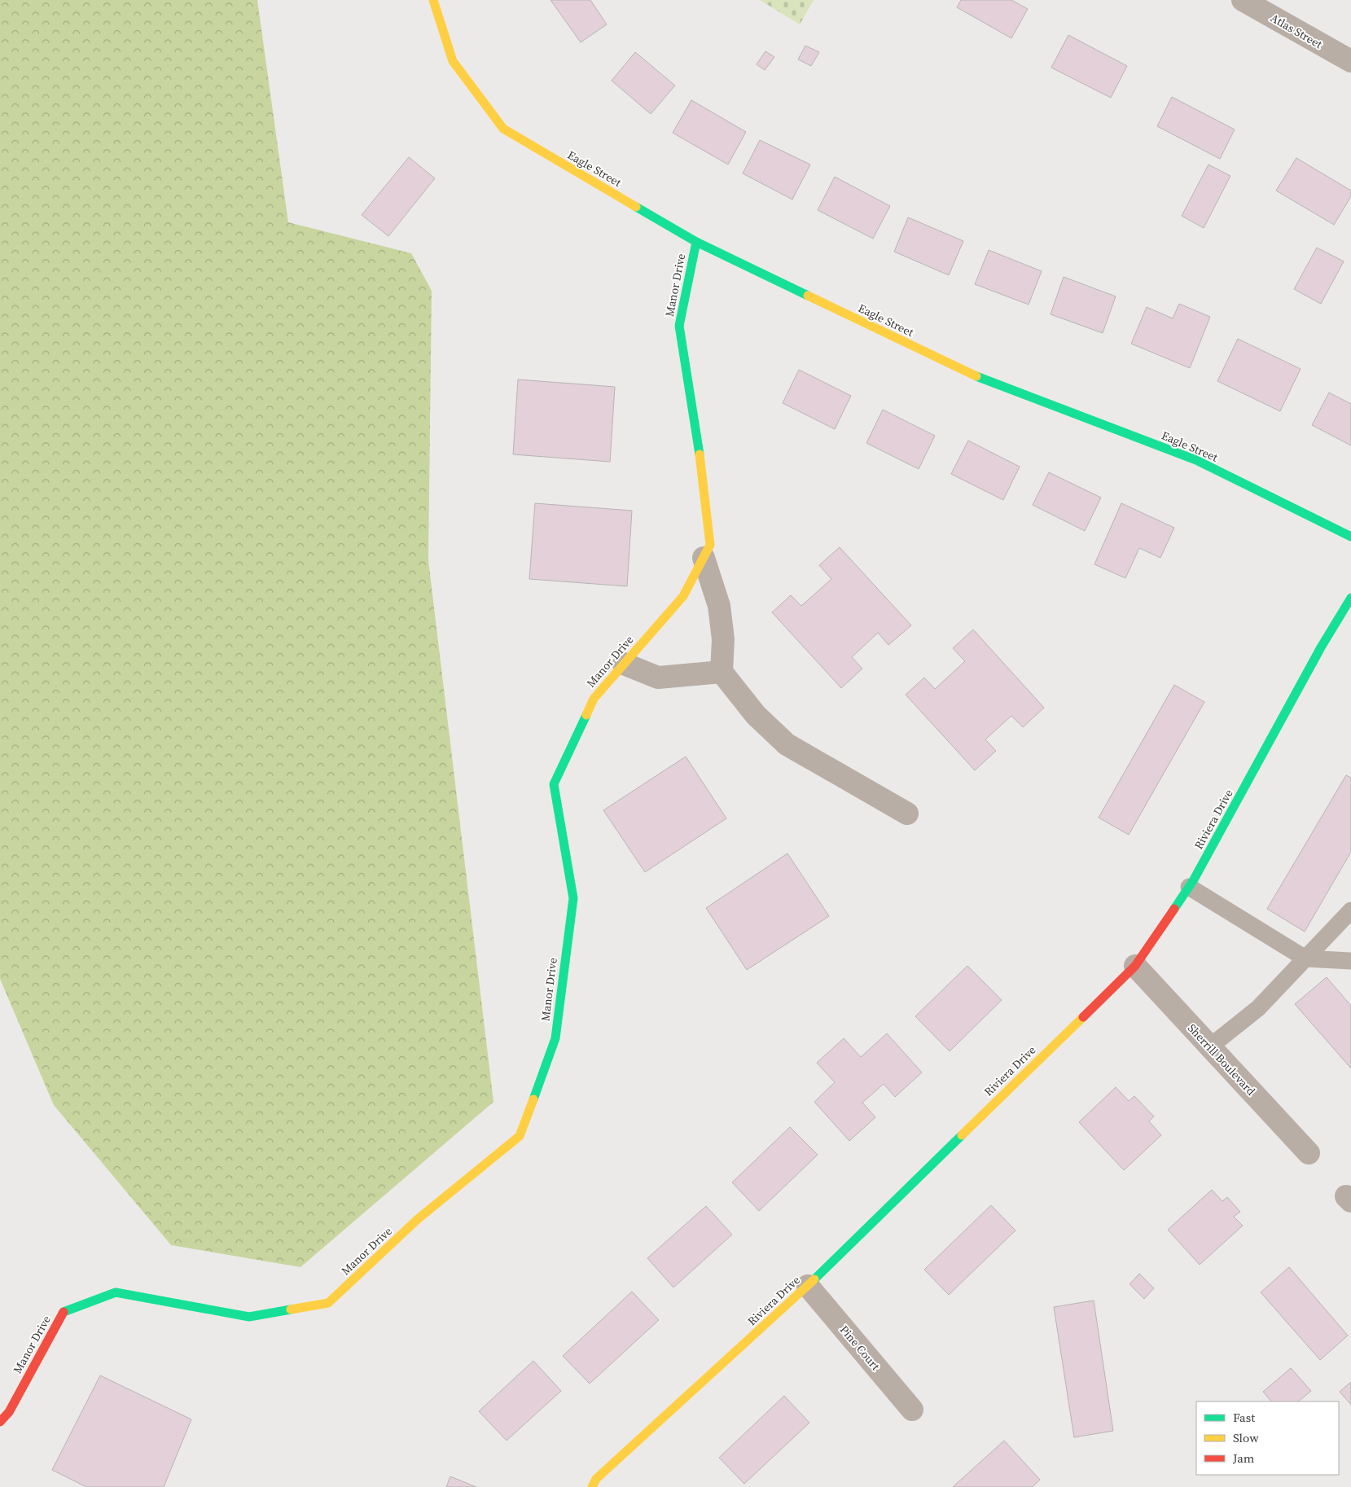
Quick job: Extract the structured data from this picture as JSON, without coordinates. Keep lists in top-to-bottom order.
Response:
{
  "streets": {
    "street": [
      "Atlas Street",
      "Eagle Street",
      "Manor Drive",
      "Riviera Drive",
      "Sherrill Boulevard",
      "Pine Court"
    ]
  },
  "crossings": [
    ["Eagle Street", "Manor Drive"],
    ["Riviera Drive", "Sherrill Boulevard"],
    ["Riviera Drive", "Pine Court"]
  ],
  "legend": ["Fast", "Slow", "Jam"]
}
